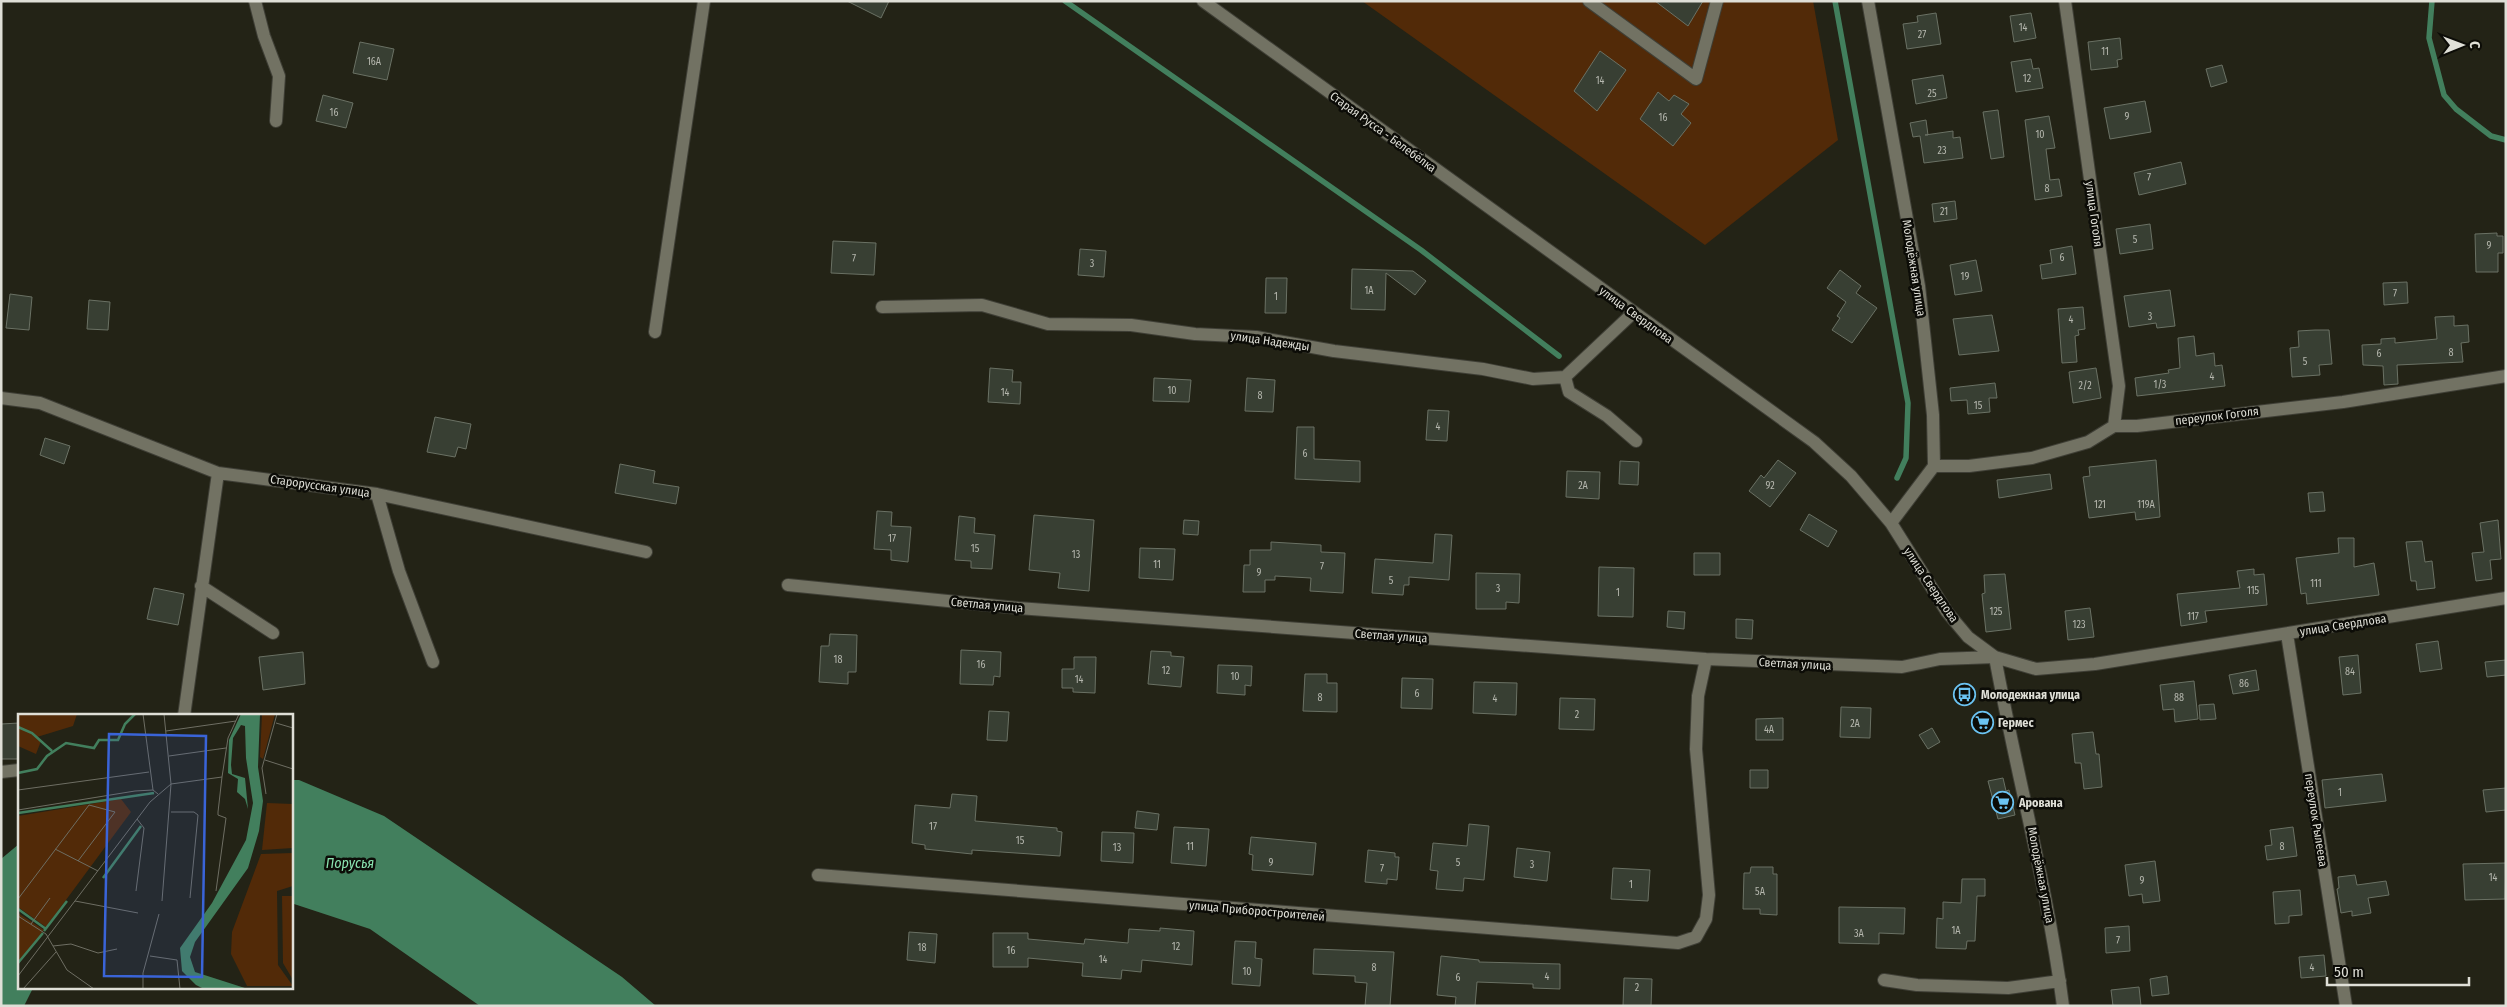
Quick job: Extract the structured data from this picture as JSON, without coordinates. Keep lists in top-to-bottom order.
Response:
{
  "streets": {
    "street": [
      "Старая Русса - Белебёлка",
      "улица Гоголя",
      "Молодёжная улица",
      "улица Свердлова",
      "улица Надежды",
      "переулок Гоголя",
      "Старорусская улица",
      "Светлая улица",
      "переулок Рылеева",
      "улица Приборостроителей"
    ]
  },
  "crossings": [
    ["Старая Русса - Белебёлка", "улица Свердлова"],
    ["улица Гоголя", "переулок Гоголя"],
    ["Молодёжная улица", "улица Свердлова"],
    ["Молодёжная улица", "Светлая улица"],
    ["улица Свердлова", "Светлая улица"],
    ["улица Свердлова", "переулок Рылеева"],
    ["Светлая улица", "улица Приборостроителей"]
  ],
  "water": ["Порусья"],
  "places": {
    "bus stop": ["Молодежная улица"],
    "supermarket": ["Гермес", "Арована"]
  },
  "house_numbers": [
    "14",
    "27",
    "11",
    "16А",
    "12",
    "14",
    "25",
    "16",
    "9",
    "16",
    "10",
    "23",
    "7",
    "8",
    "21",
    "5",
    "9",
    "6",
    "7",
    "3",
    "19",
    "1А",
    "7",
    "1",
    "3",
    "4",
    "8",
    "6",
    "5",
    "4",
    "1/3",
    "2/2",
    "10",
    "14",
    "8",
    "15",
    "4",
    "6",
    "2А",
    "92",
    "121",
    "119А",
    "17",
    "15",
    "13",
    "11",
    "7",
    "9",
    "5",
    "111",
    "3",
    "115",
    "1",
    "125",
    "117",
    "123",
    "18",
    "16",
    "12",
    "84",
    "10",
    "14",
    "86",
    "6",
    "8",
    "88",
    "4",
    "2",
    "2А",
    "4А",
    "1",
    "17",
    "15",
    "11",
    "8",
    "13",
    "9",
    "5",
    "3",
    "7",
    "14",
    "9",
    "1",
    "5А",
    "1А",
    "3А",
    "7",
    "12",
    "18",
    "16",
    "14",
    "8",
    "4",
    "10",
    "4",
    "6",
    "2"
  ],
  "scale_bar": "50 m",
  "north": "right"
}
